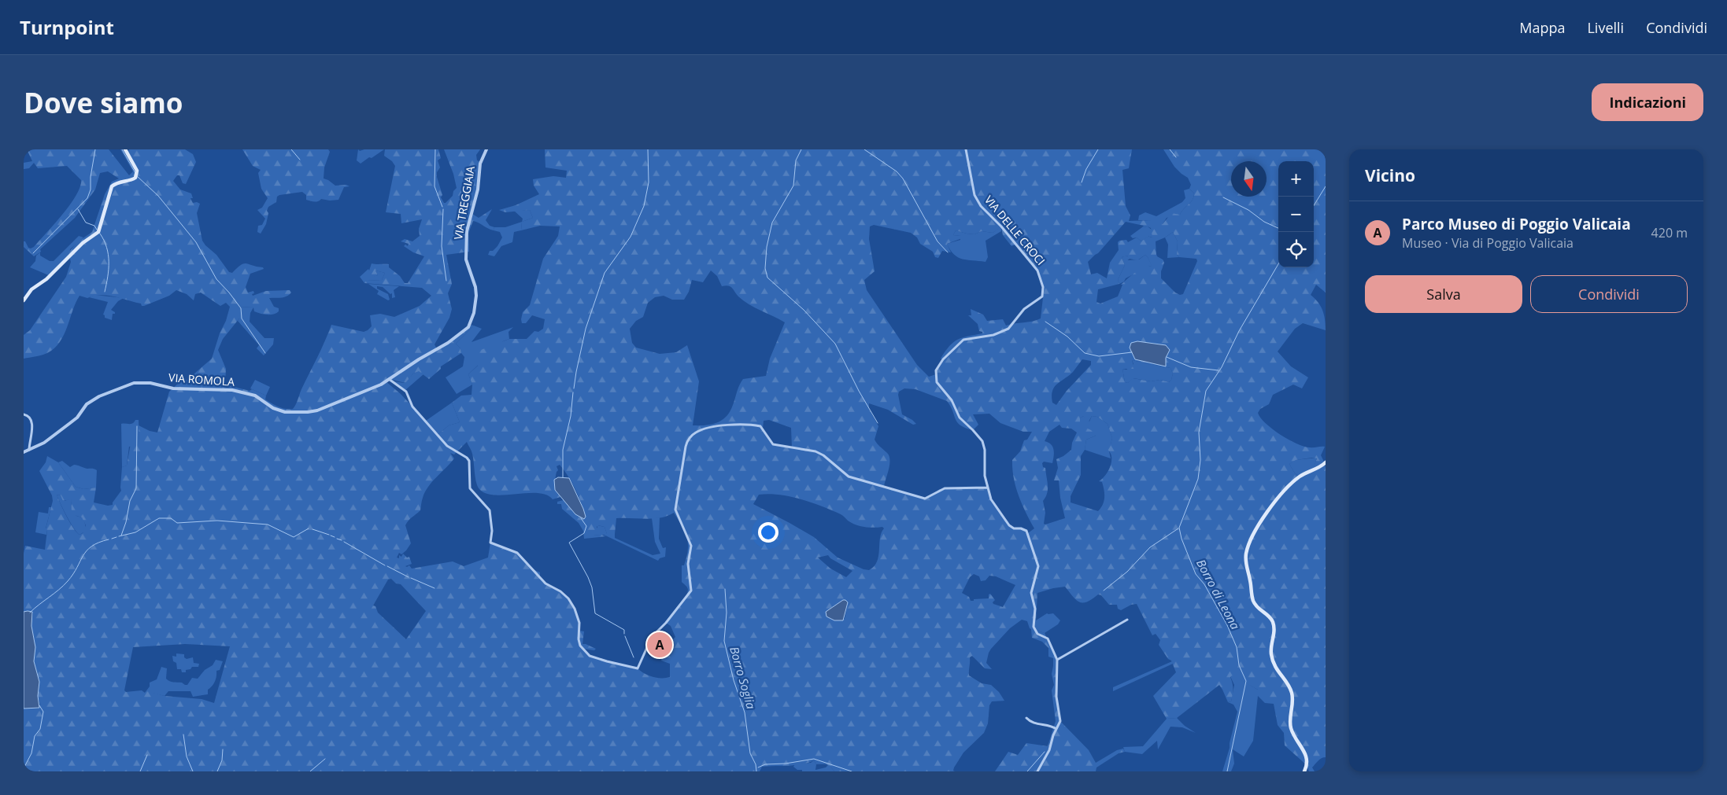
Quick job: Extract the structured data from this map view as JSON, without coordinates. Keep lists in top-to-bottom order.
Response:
{
  "streets": {
    "street": ["VIA TREGGIAIA", "VIA DELLE CROCI", "VIA ROMOLA"]
  },
  "crossings": [
    ["VIA TREGGIAIA", "VIA ROMOLA"]
  ],
  "water": ["Borro di Leona", "Borro Soglia"],
  "north": "bottom",
  "page": {
    "header": "Turnpoint",
    "nav": ["Mappa", "Livelli", "Condividi"],
    "buttons": [
      "Indicazioni",
      ["Salva", "Condividi"]
    ],
    "title": "Dove siamo",
    "heading": "Vicino",
    "map_buttons": ["+", "−"],
    "list": [
      {
        "mark": "A",
        "name": "Parco Museo di Poggio Valicaia",
        "note": "Museo · Via di Poggio Valicaia",
        "value": "420 m"
      }
    ],
    "pins": "A"
  }
}
